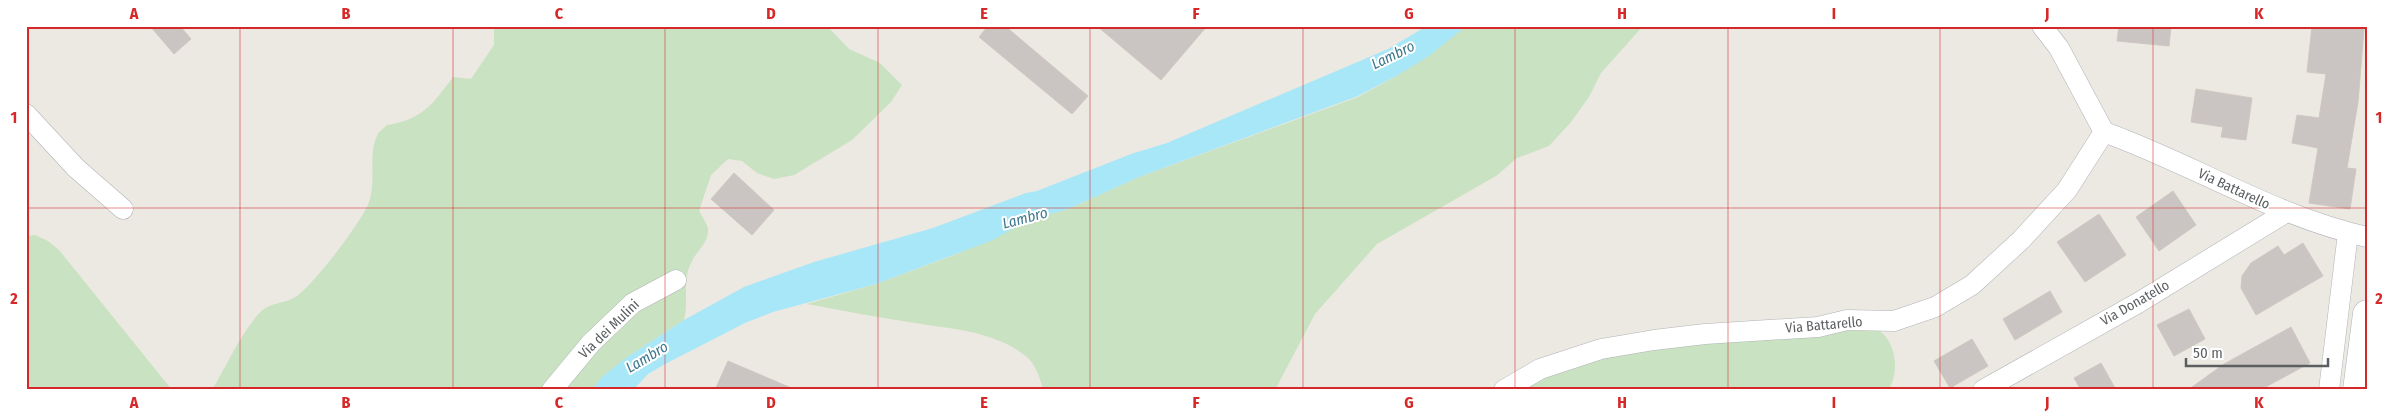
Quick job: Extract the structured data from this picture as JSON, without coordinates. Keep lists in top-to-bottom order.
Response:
{
  "streets": {
    "street": ["Via Battarello", "Via Donatello", "Via dei Mulini"]
  },
  "crossings": [
    ["Via Battarello", "Via Donatello"]
  ],
  "water": ["Lambro"],
  "scale_bar": "50 m",
  "grid": {
    "columns": [
      "A",
      "B",
      "C",
      "D",
      "E",
      "F",
      "G",
      "H",
      "I",
      "J",
      "K"
    ],
    "rows": ["1", "2"]
  }
}
